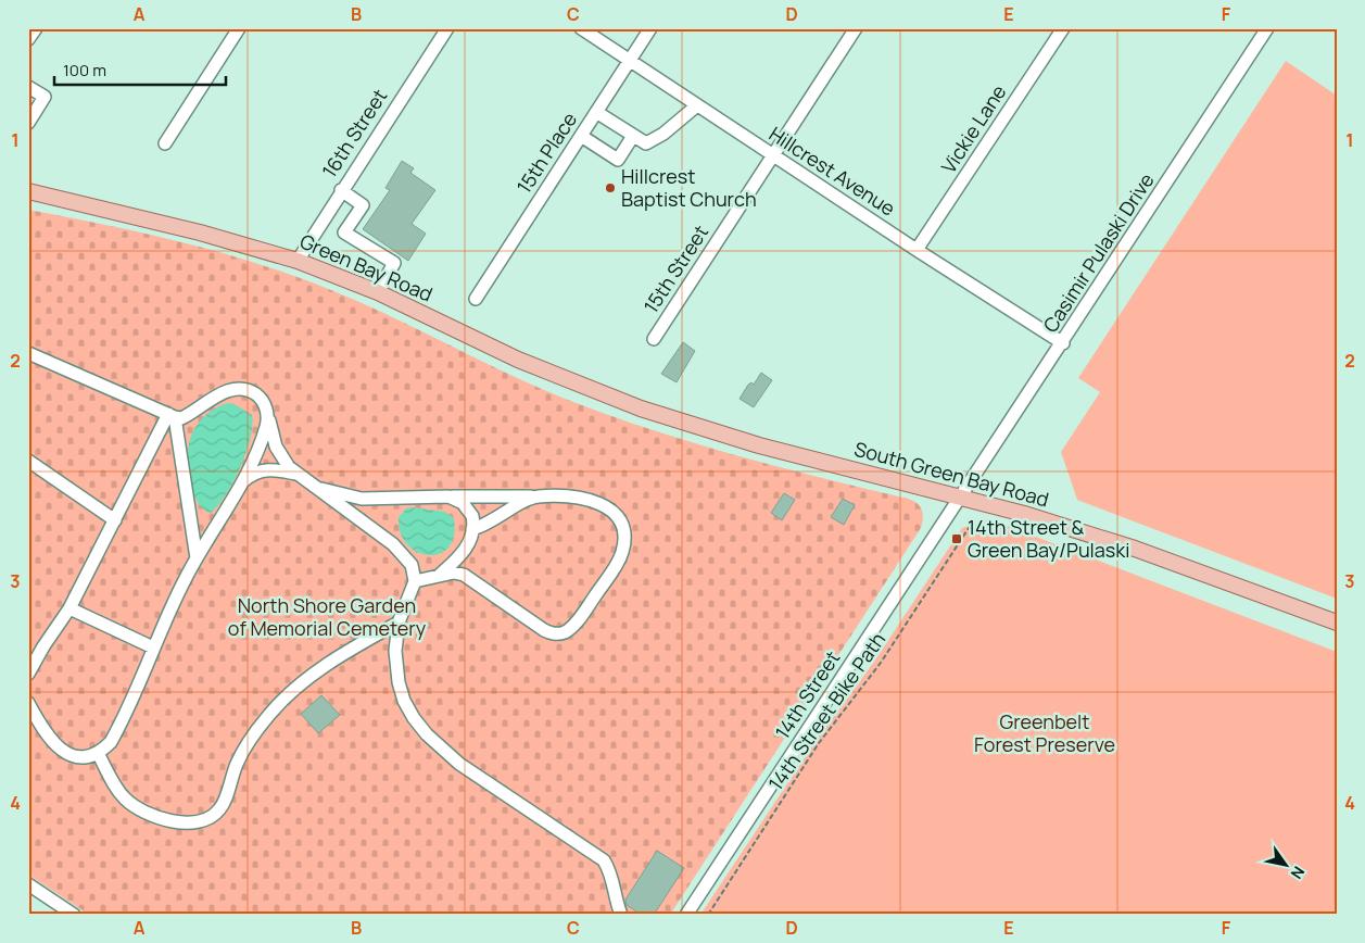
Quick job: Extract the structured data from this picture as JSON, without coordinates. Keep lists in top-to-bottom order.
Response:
{
  "streets": {
    "main road": ["Green Bay Road", "South Green Bay Road"],
    "street": [
      "Vickie Lane",
      "16th Street",
      "15th Place",
      "Hillcrest Avenue",
      "Casimir Pulaski Drive",
      "15th Street",
      "14th Street"
    ],
    "path": ["14th Street Bike Path"]
  },
  "crossings": [
    ["Vickie Lane", "Hillcrest Avenue"],
    ["16th Street", "Green Bay Road"],
    ["15th Place", "Hillcrest Avenue"],
    ["Hillcrest Avenue", "Casimir Pulaski Drive"],
    ["Hillcrest Avenue", "15th Street"],
    ["Casimir Pulaski Drive", "South Green Bay Road"],
    ["Casimir Pulaski Drive", "14th Street"],
    ["Green Bay Road", "South Green Bay Road"],
    ["South Green Bay Road", "14th Street"]
  ],
  "parks": ["North Shore Garden of Memorial Cemetery", "Greenbelt Forest Preserve"],
  "places": {
    "other": ["Hillcrest Baptist Church"],
    "transit": ["14th Street & Green Bay/Pulaski"]
  },
  "scale_bar": "100 m",
  "north": "bottom right",
  "grid": {
    "columns": [
      "A",
      "B",
      "C",
      "D",
      "E",
      "F"
    ],
    "rows": [
      "1",
      "2",
      "3",
      "4"
    ]
  }
}
